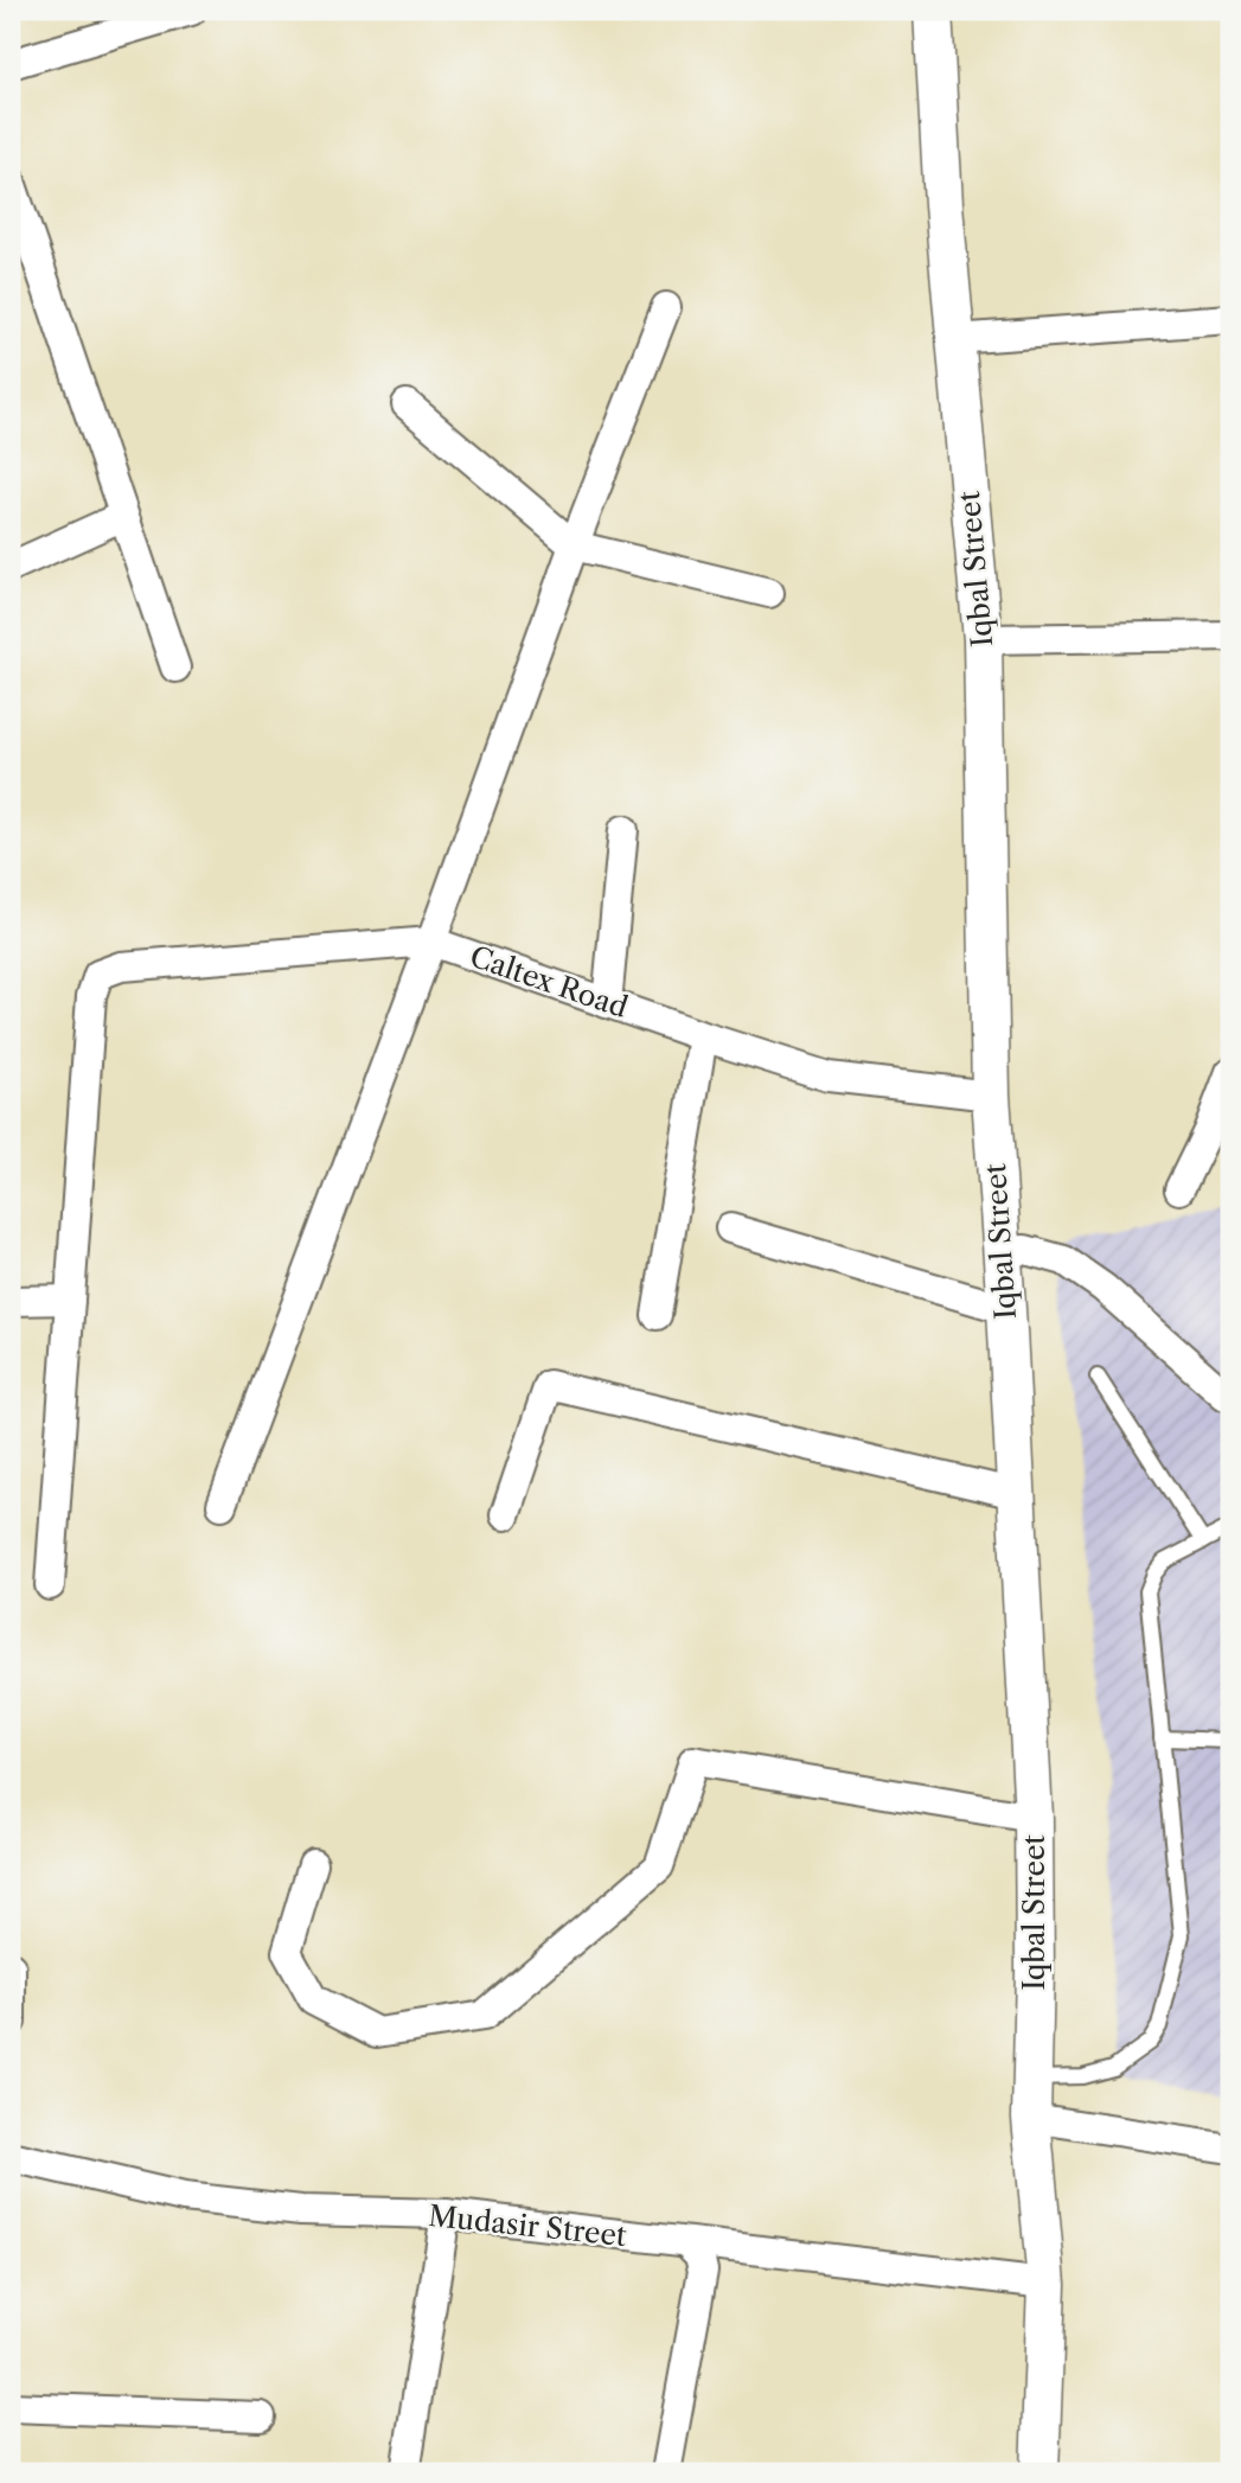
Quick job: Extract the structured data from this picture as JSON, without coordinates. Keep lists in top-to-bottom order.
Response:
{
  "streets": {
    "street": ["Iqbal Street", "Caltex Road", "Mudasir Street"]
  },
  "crossings": [
    ["Iqbal Street", "Caltex Road"],
    ["Iqbal Street", "Mudasir Street"]
  ]
}
